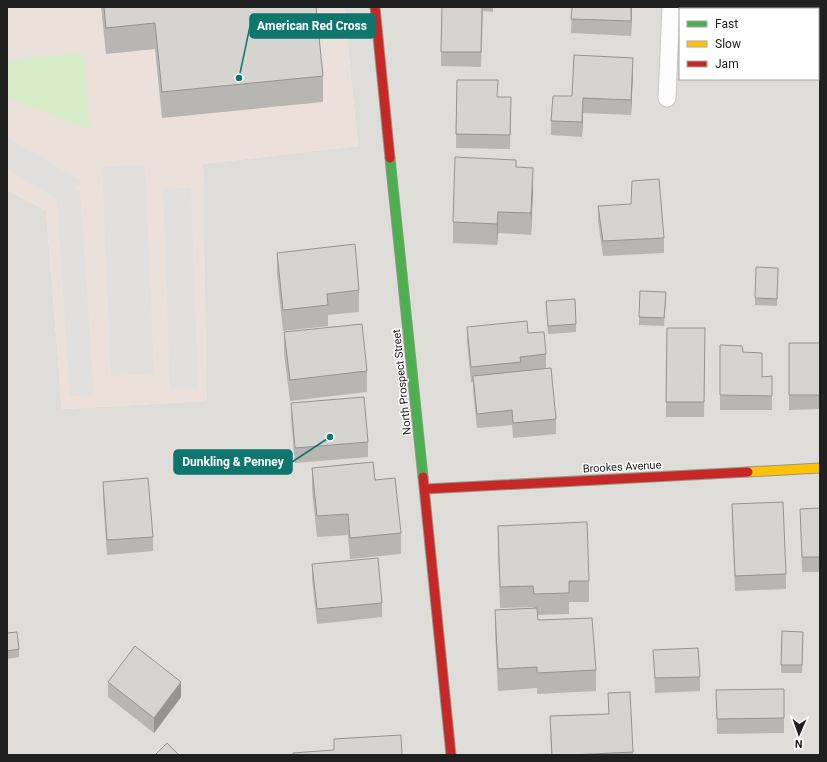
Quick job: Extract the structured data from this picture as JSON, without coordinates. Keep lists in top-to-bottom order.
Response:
{
  "streets": {
    "street": ["North Prospect Street", "Brookes Avenue"]
  },
  "crossings": [
    ["North Prospect Street", "Brookes Avenue"]
  ],
  "places": ["American Red Cross", "Dunkling & Penney"],
  "legend": ["Fast", "Slow", "Jam"],
  "north": "bottom"
}
